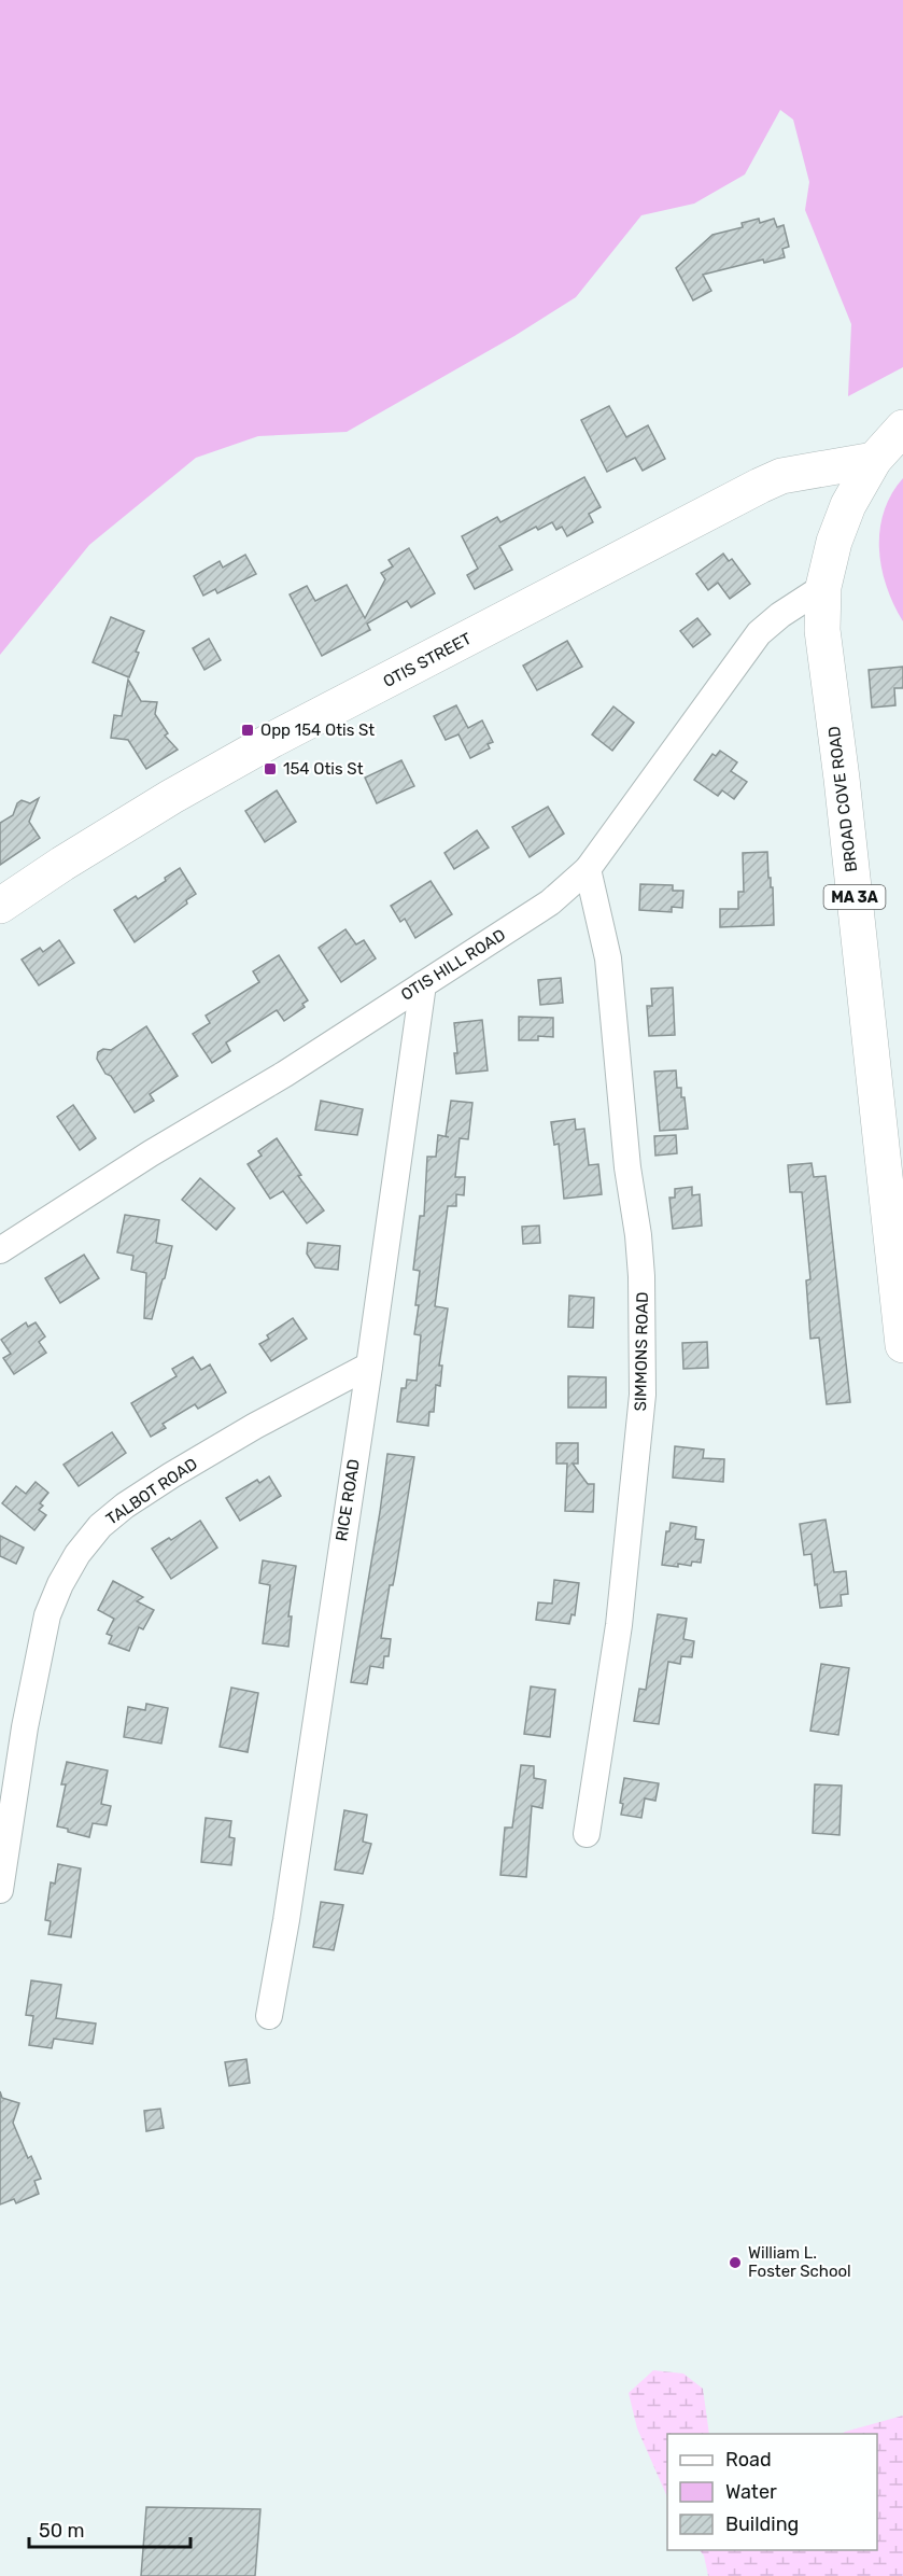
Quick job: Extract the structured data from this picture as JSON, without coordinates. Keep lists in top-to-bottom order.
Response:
{
  "streets": {
    "street": [
      "OTIS STREET",
      "BROAD COVE ROAD",
      "MA 3A",
      "OTIS HILL ROAD",
      "SIMMONS ROAD",
      "TALBOT ROAD",
      "RICE ROAD"
    ]
  },
  "crossings": [
    ["OTIS STREET", "BROAD COVE ROAD"],
    ["BROAD COVE ROAD", "OTIS HILL ROAD"],
    ["OTIS HILL ROAD", "SIMMONS ROAD"],
    ["OTIS HILL ROAD", "RICE ROAD"],
    ["TALBOT ROAD", "RICE ROAD"]
  ],
  "places": {
    "transit": ["Opp 154 Otis St", "154 Otis St"],
    "other": ["William L. Foster School"]
  },
  "legend": ["Road", "Water", "Building"],
  "scale_bar": "50 m"
}
